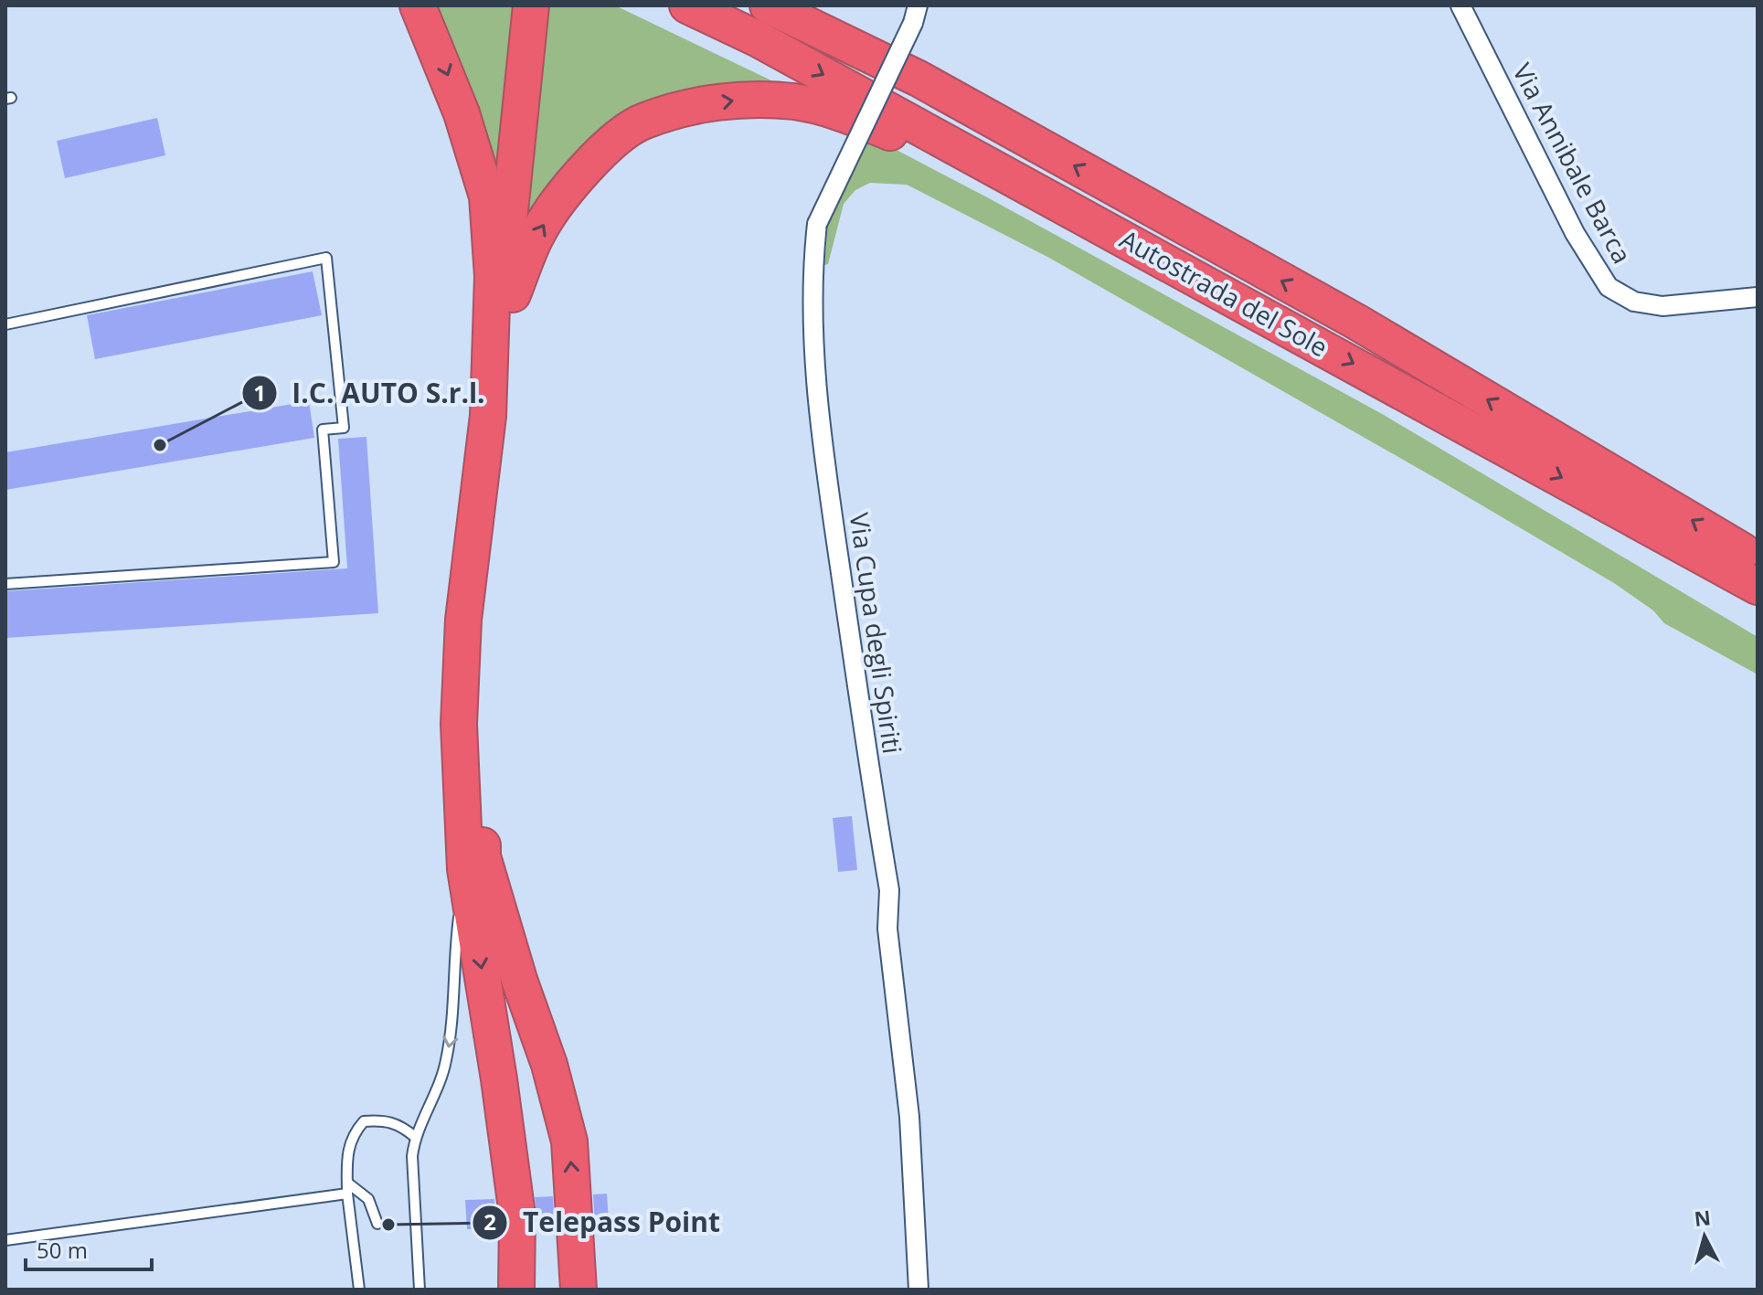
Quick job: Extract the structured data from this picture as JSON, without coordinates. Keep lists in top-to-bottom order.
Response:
{
  "streets": {
    "highway": ["Autostrada del Sole"],
    "street": ["Via Annibale Barca", "Via Cupa degli Spiriti"]
  },
  "places": ["I.C. AUTO S.r.l.", "Telepass Point"],
  "scale_bar": "50 m",
  "north": "top"
}
